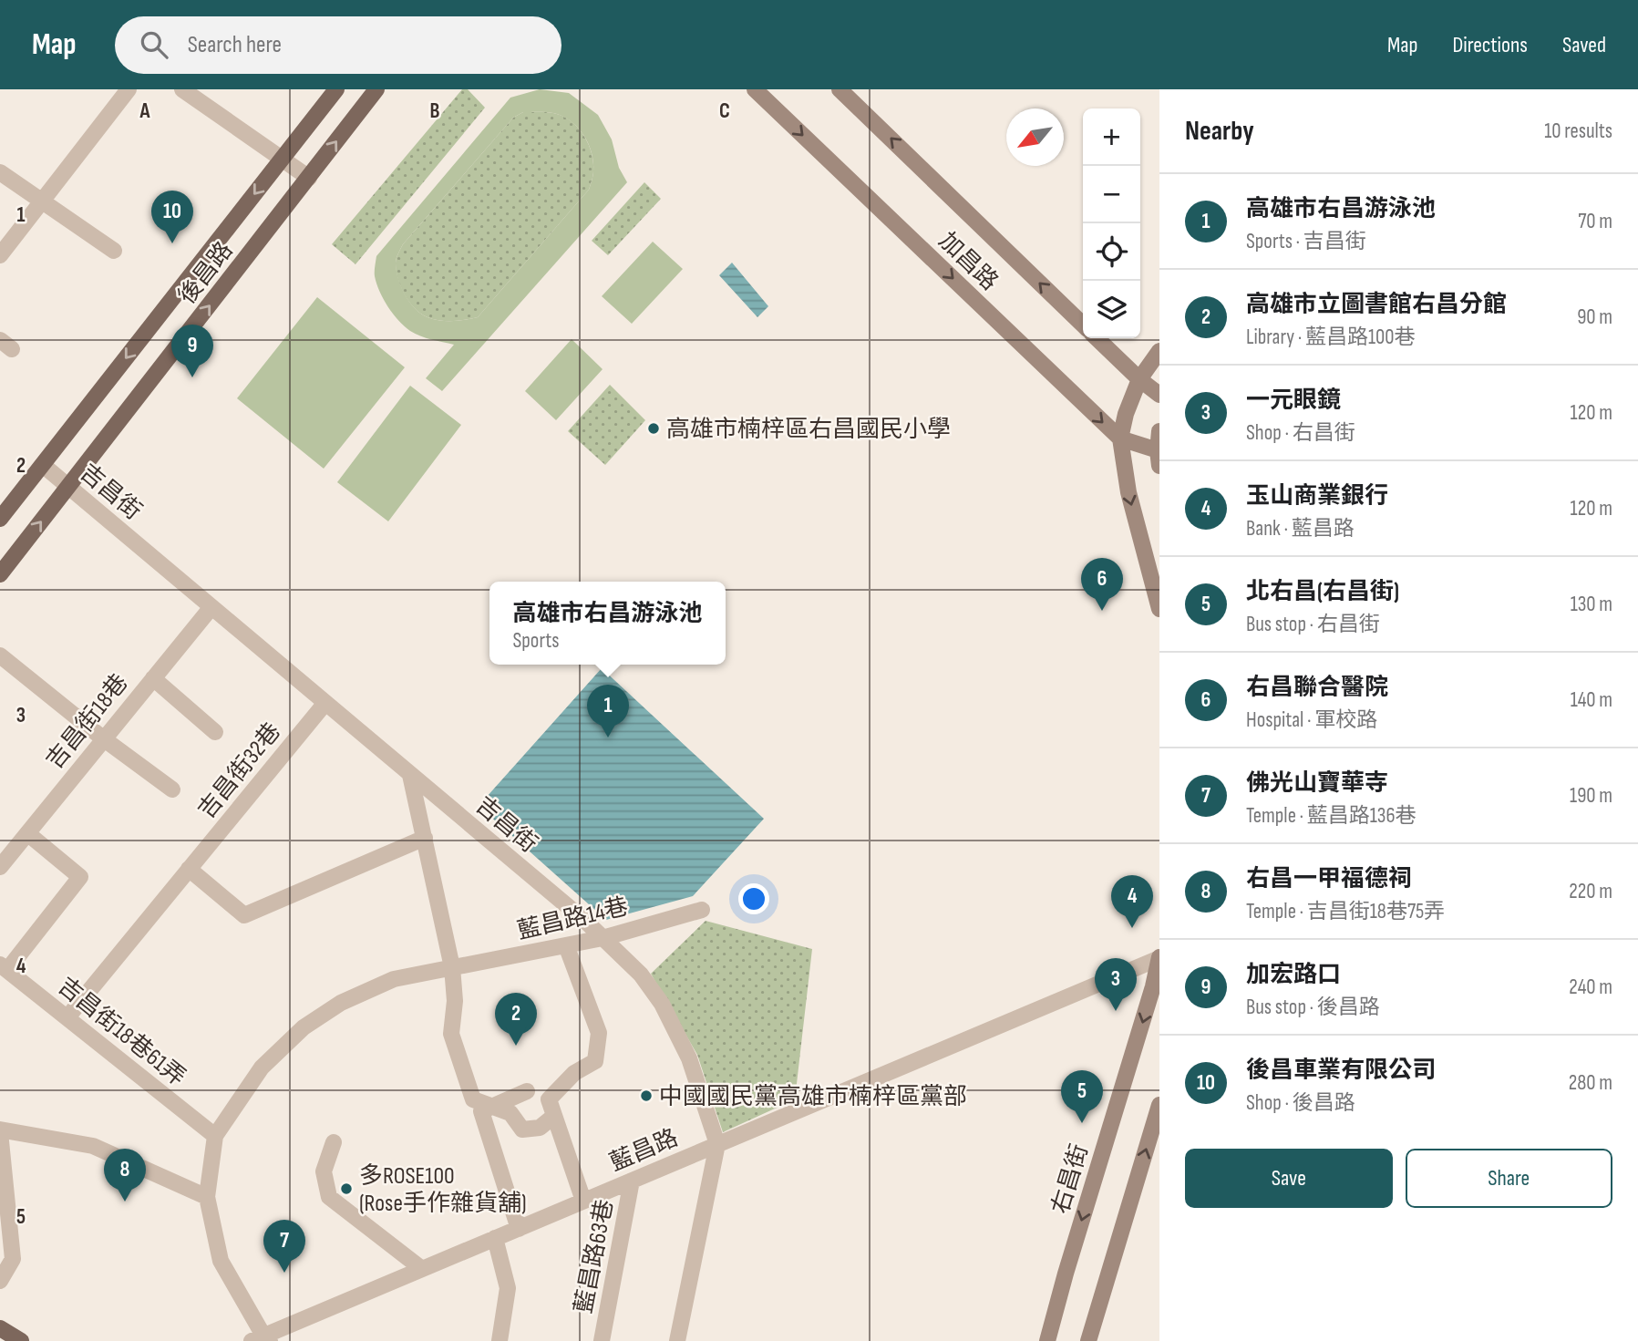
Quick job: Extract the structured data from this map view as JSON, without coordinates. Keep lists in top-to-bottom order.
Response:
{
  "streets": {
    "main road": ["後昌路"],
    "street": [
      "加昌路",
      "吉昌街",
      "吉昌街18巷",
      "吉昌街32巷",
      "藍昌路14巷",
      "吉昌街18巷61弄",
      "藍昌路",
      "右昌街",
      "藍昌路63巷"
    ]
  },
  "crossings": [
    ["後昌路", "吉昌街"],
    ["吉昌街", "吉昌街18巷"],
    ["吉昌街", "吉昌街32巷"],
    ["吉昌街", "藍昌路14巷"],
    ["吉昌街", "藍昌路"],
    ["吉昌街32巷", "吉昌街18巷61弄"],
    ["藍昌路14巷", "吉昌街18巷61弄"],
    ["藍昌路14巷", "藍昌路"],
    ["藍昌路", "右昌街"],
    ["藍昌路", "藍昌路63巷"]
  ],
  "places": ["高雄市楠梓區右昌國民小學", "中國國民黨高雄市楠梓區黨部", "多ROSE100 (Rose手作雜貨舖)"],
  "north": "bottom left",
  "page": {
    "header": "Map",
    "search": "Search here",
    "nav": ["Map", "Directions", "Saved"],
    "heading": ["Nearby", "10 results"],
    "map_buttons": ["+", "−"],
    "list": [
      {
        "mark": "1",
        "name": "高雄市右昌游泳池",
        "note": "Sports · 吉昌街",
        "value": "70 m"
      },
      {
        "mark": "2",
        "name": "高雄市立圖書館右昌分館",
        "note": "Library · 藍昌路100巷",
        "value": "90 m"
      },
      {
        "mark": "3",
        "name": "一元眼鏡",
        "note": "Shop · 右昌街",
        "value": "120 m"
      },
      {
        "mark": "4",
        "name": "玉山商業銀行",
        "note": "Bank · 藍昌路",
        "value": "120 m"
      },
      {
        "mark": "5",
        "name": "北右昌(右昌街)",
        "note": "Bus stop · 右昌街",
        "value": "130 m"
      },
      {
        "mark": "6",
        "name": "右昌聯合醫院",
        "note": "Hospital · 軍校路",
        "value": "140 m"
      },
      {
        "mark": "7",
        "name": "佛光山寶華寺",
        "note": "Temple · 藍昌路136巷",
        "value": "190 m"
      },
      {
        "mark": "8",
        "name": "右昌一甲福德祠",
        "note": "Temple · 吉昌街18巷75弄",
        "value": "220 m"
      },
      {
        "mark": "9",
        "name": "加宏路口",
        "note": "Bus stop · 後昌路",
        "value": "240 m"
      },
      {
        "mark": "10",
        "name": "後昌車業有限公司",
        "note": "Shop · 後昌路",
        "value": "280 m"
      }
    ],
    "pins": [
      "10",
      "9",
      "6",
      "1",
      "4",
      "3",
      "2",
      "5",
      "8",
      "7"
    ],
    "popup": ["高雄市右昌游泳池", "Sports"],
    "buttons": ["Save", "Share"]
  },
  "grid": {
    "columns": ["A", "B", "C"],
    "rows": [
      "1",
      "2",
      "3",
      "4",
      "5"
    ]
  }
}
